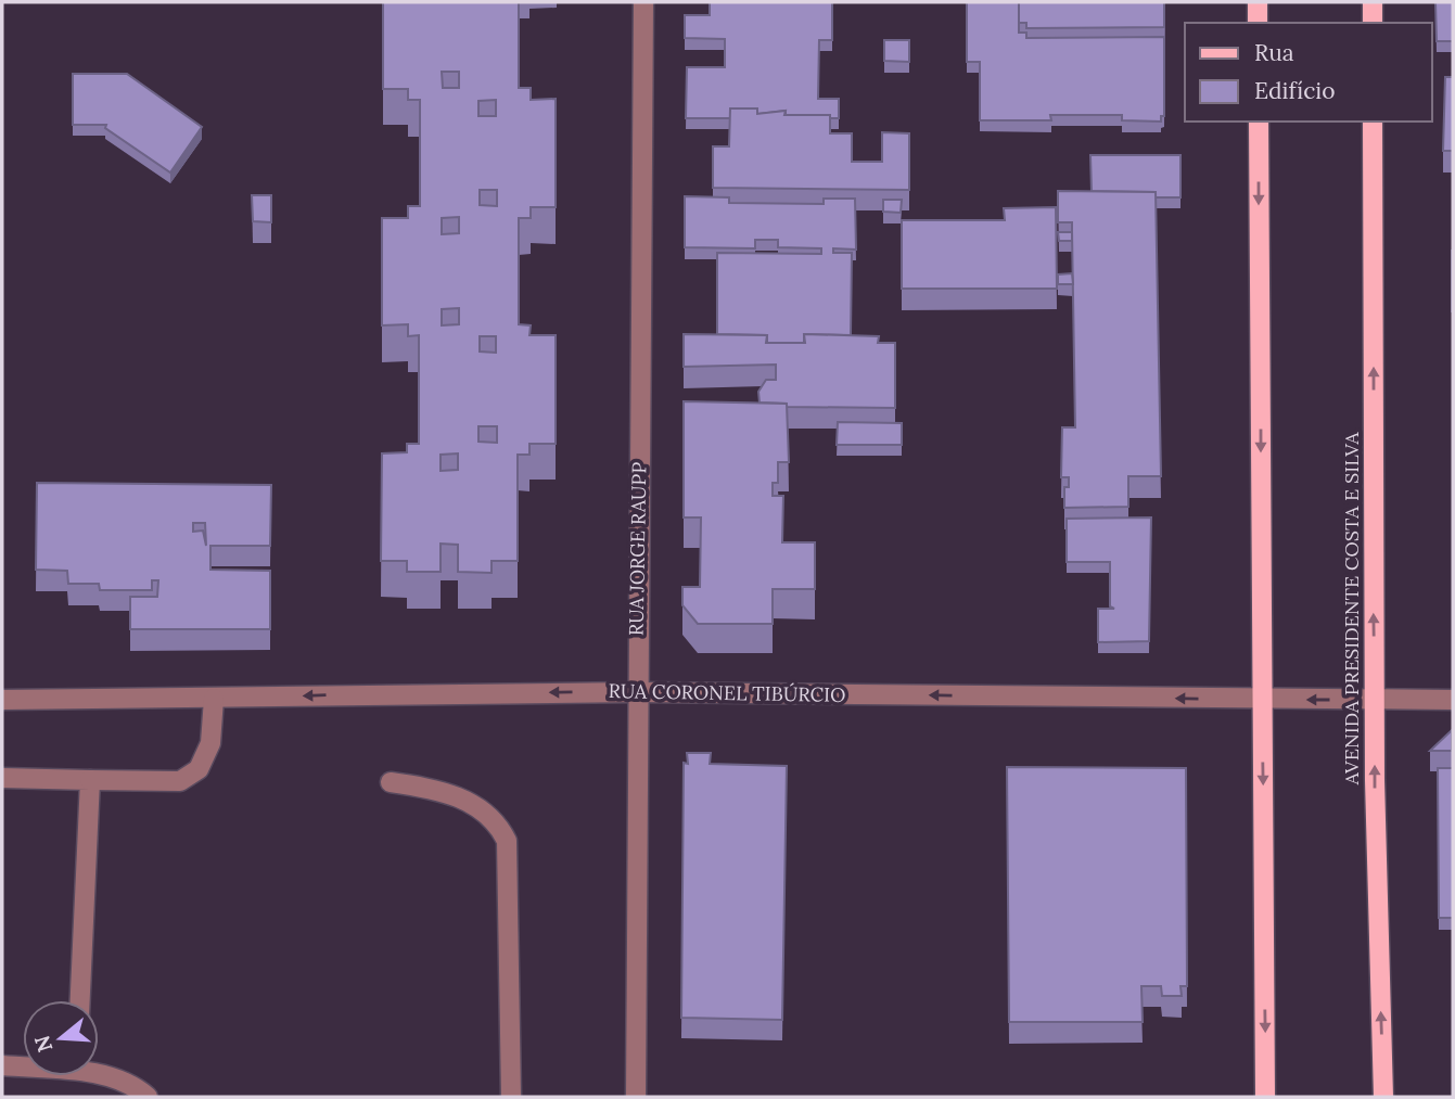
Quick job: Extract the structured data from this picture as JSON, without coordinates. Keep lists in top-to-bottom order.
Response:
{
  "streets": {
    "main road": ["AVENIDA PRESIDENTE COSTA E SILVA"],
    "street": ["RUA JORGE RAUPP", "RUA CORONEL TIBÚRCIO"]
  },
  "crossings": [
    ["RUA JORGE RAUPP", "RUA CORONEL TIBÚRCIO"],
    ["AVENIDA PRESIDENTE COSTA E SILVA", "RUA CORONEL TIBÚRCIO"]
  ],
  "one_way": ["RUA CORONEL TIBÚRCIO"],
  "legend": ["Rua", "Edifício"],
  "north": "left"
}
